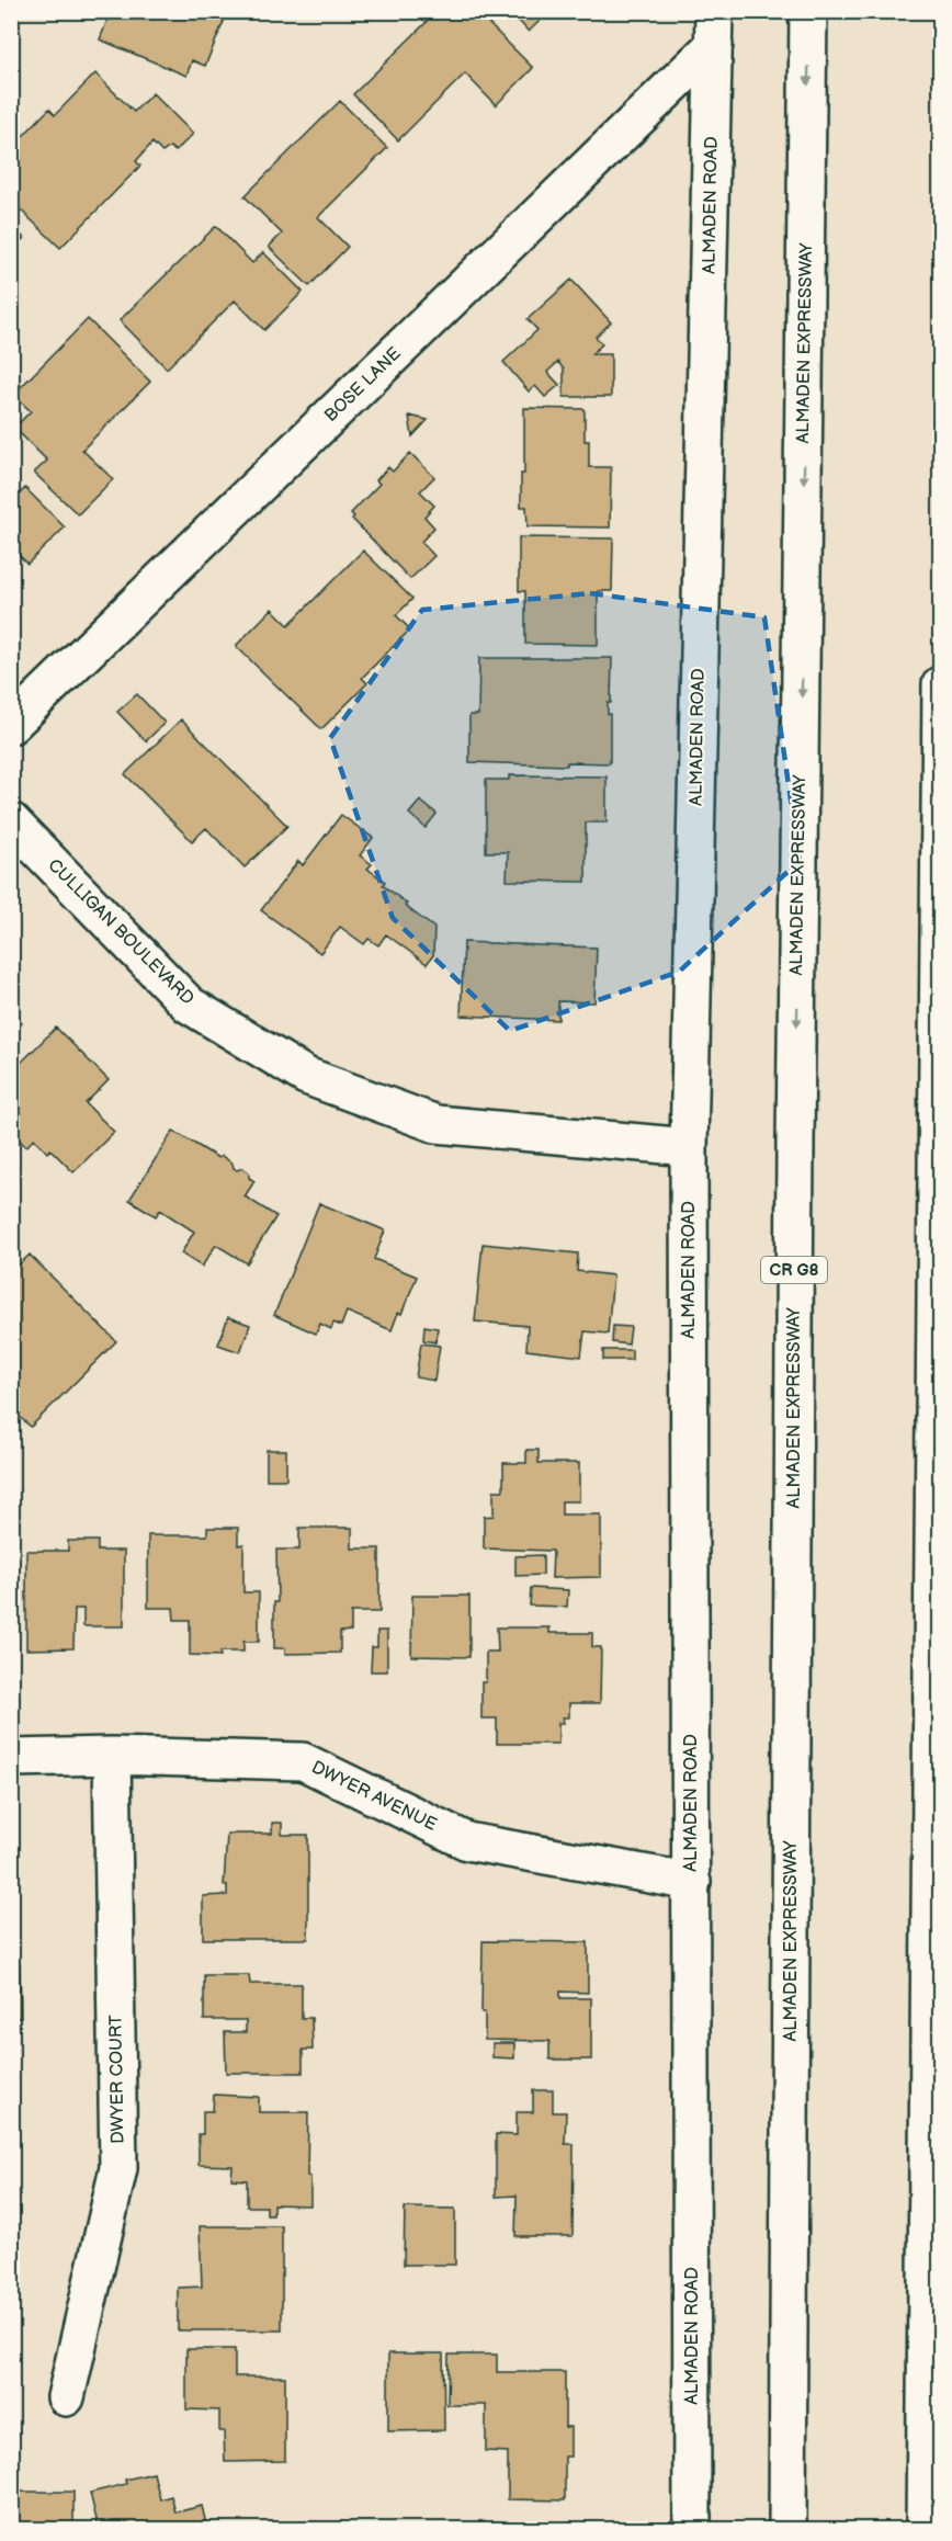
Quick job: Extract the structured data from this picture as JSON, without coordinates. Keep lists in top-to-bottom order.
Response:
{
  "streets": {
    "street": [
      "ALMADEN ROAD",
      "ALMADEN EXPRESSWAY",
      "BOSE LANE",
      "CULLIGAN BOULEVARD",
      "CR G8",
      "DWYER AVENUE",
      "DWYER COURT"
    ]
  },
  "crossings": [
    ["ALMADEN ROAD", "BOSE LANE"],
    ["ALMADEN ROAD", "CULLIGAN BOULEVARD"],
    ["ALMADEN ROAD", "DWYER AVENUE"],
    ["DWYER AVENUE", "DWYER COURT"]
  ]
}
